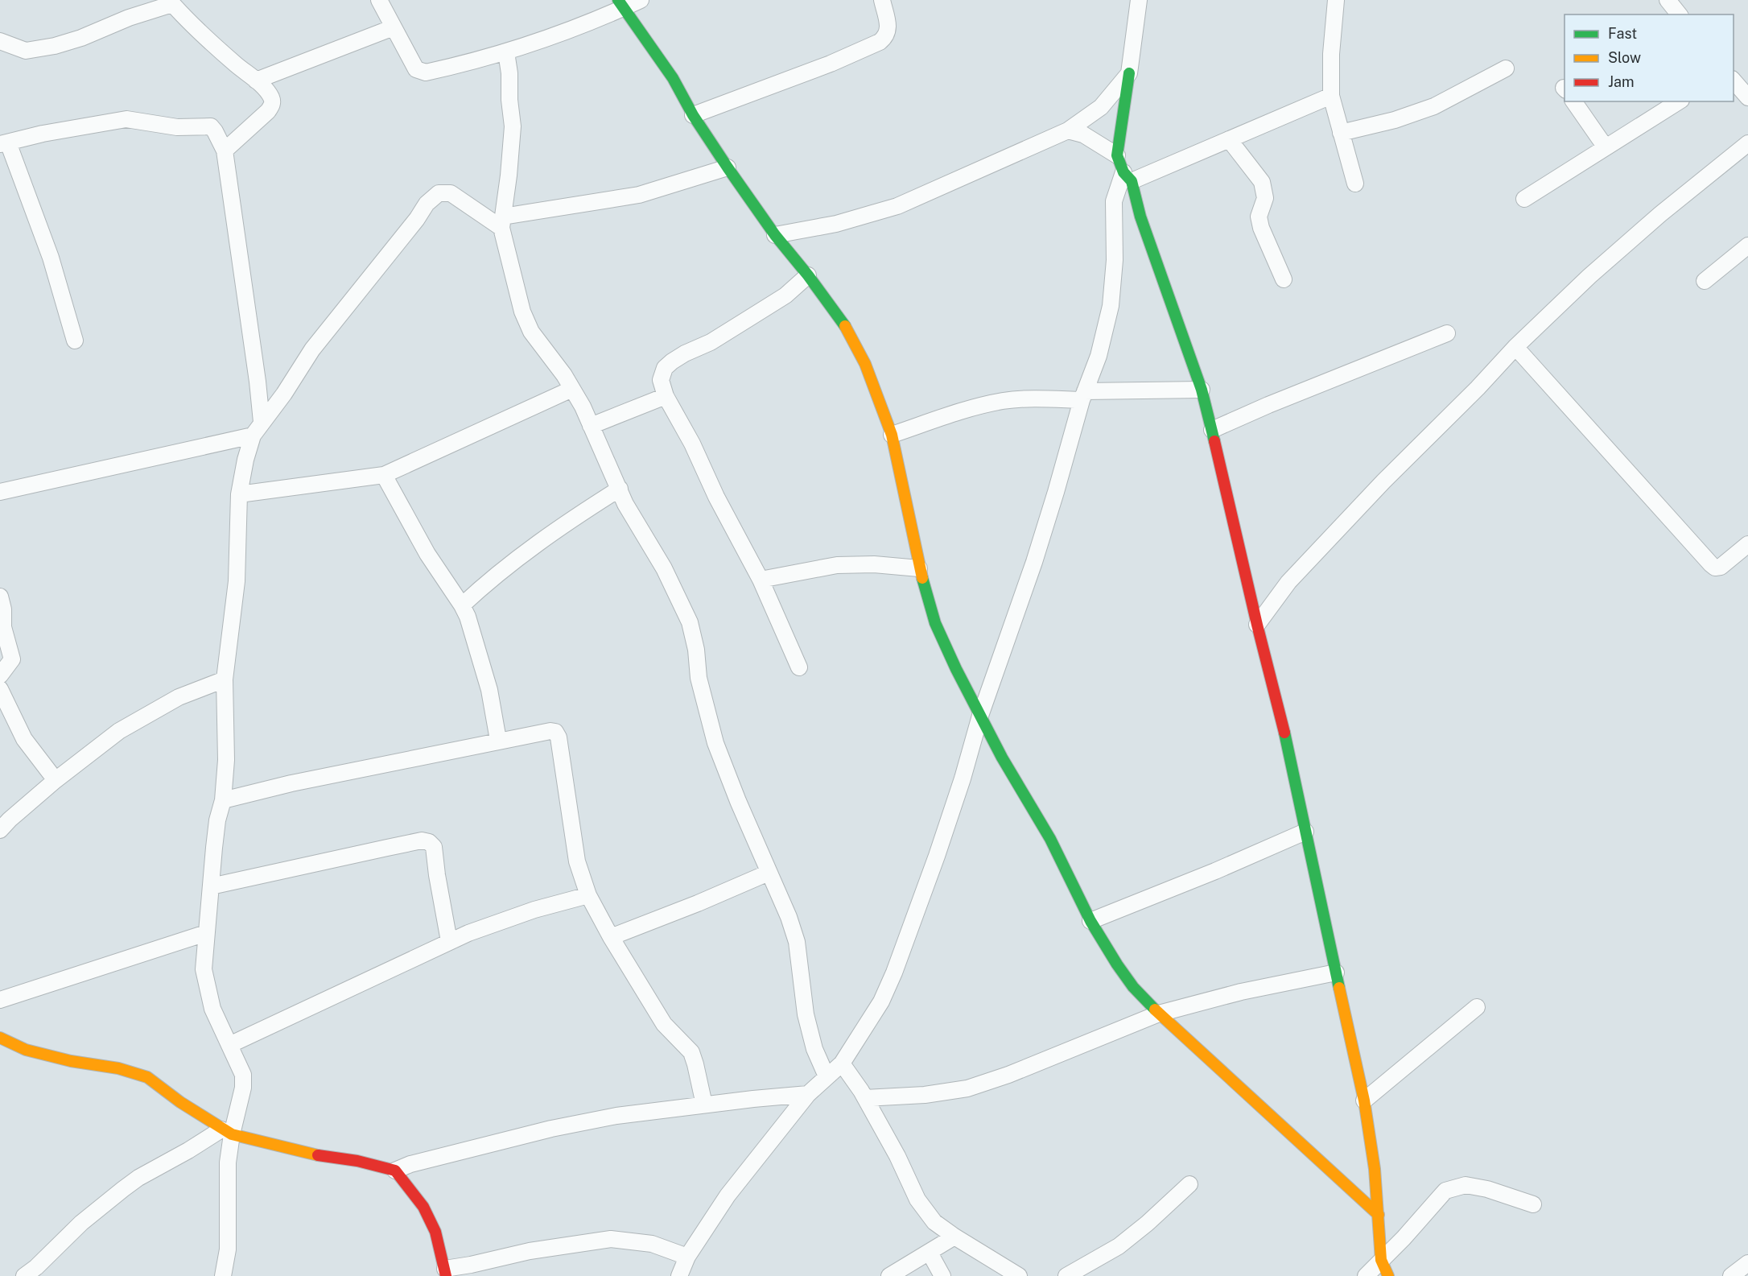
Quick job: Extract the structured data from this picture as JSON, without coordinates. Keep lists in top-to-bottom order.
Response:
{
  "legend": ["Fast", "Slow", "Jam"]
}
